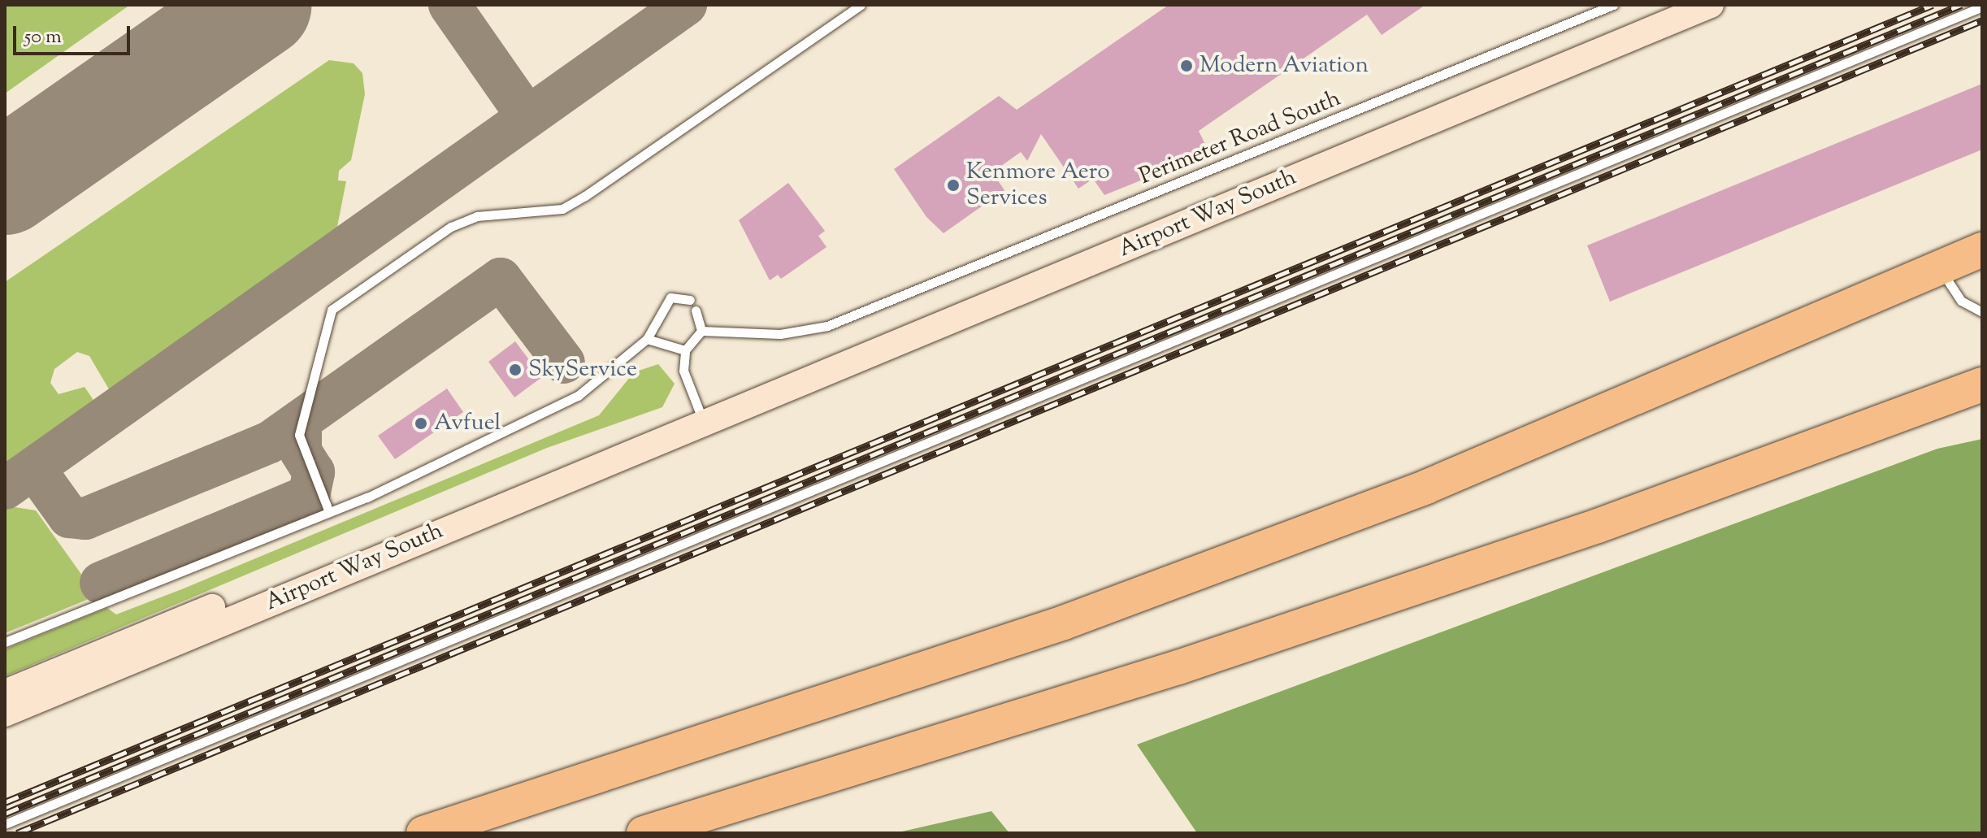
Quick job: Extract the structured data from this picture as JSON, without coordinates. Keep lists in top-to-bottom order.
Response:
{
  "streets": {
    "main road": ["Airport Way South"],
    "lane": ["Perimeter Road South"]
  },
  "places": [
    "Modern Aviation",
    "Kenmore Aero Services",
    "SkyService",
    "Avfuel"
  ],
  "scale_bar": "50 m"
}
